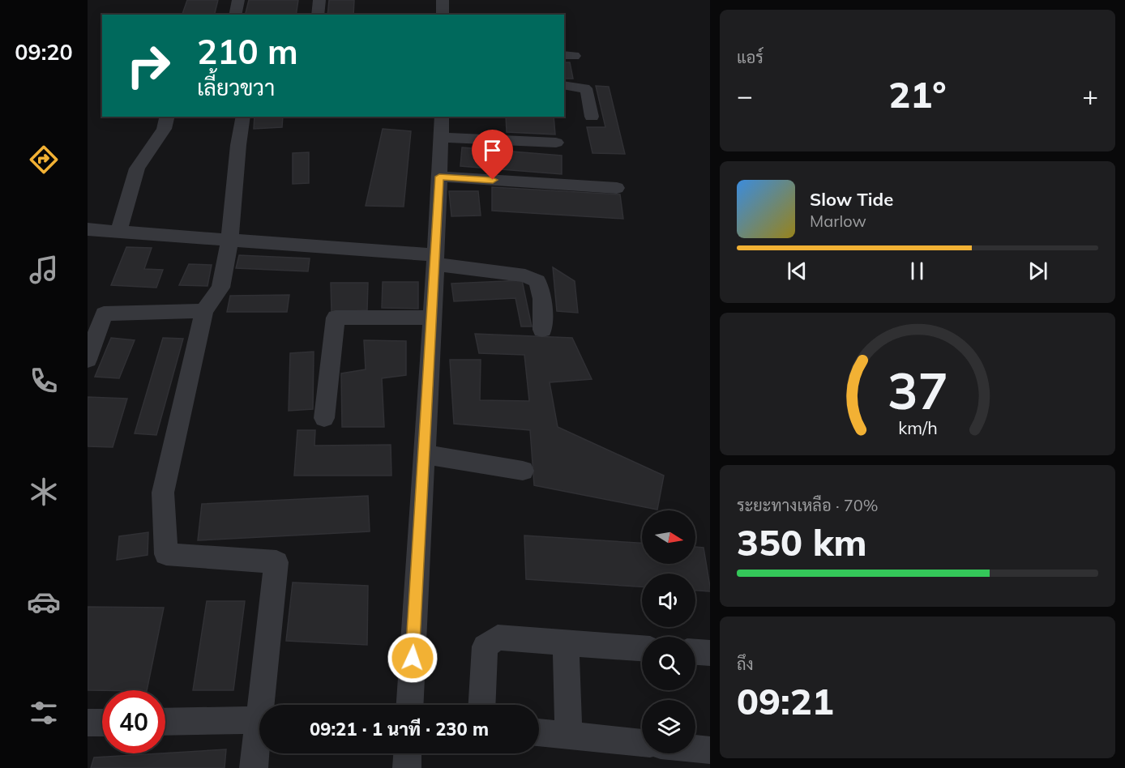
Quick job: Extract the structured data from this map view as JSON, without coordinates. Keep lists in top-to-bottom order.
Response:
{
  "north": "right",
  "page": {
    "tabs": "09:20",
    "tile": [
      "แอร์",
      ["ระยะทางเหลือ · 70%", "350 km"],
      ["ถึง", "09:21"]
    ],
    "turn": ["210 m", "เลี้ยวขวา"],
    "heat": ["−", "21°", "+"],
    "song": ["Slow Tide", "Marlow"],
    "limit": "40",
    "trip": "09:21 · 1 นาที · 230 m",
    "gauge": ["37", "km/h"]
  }
}
